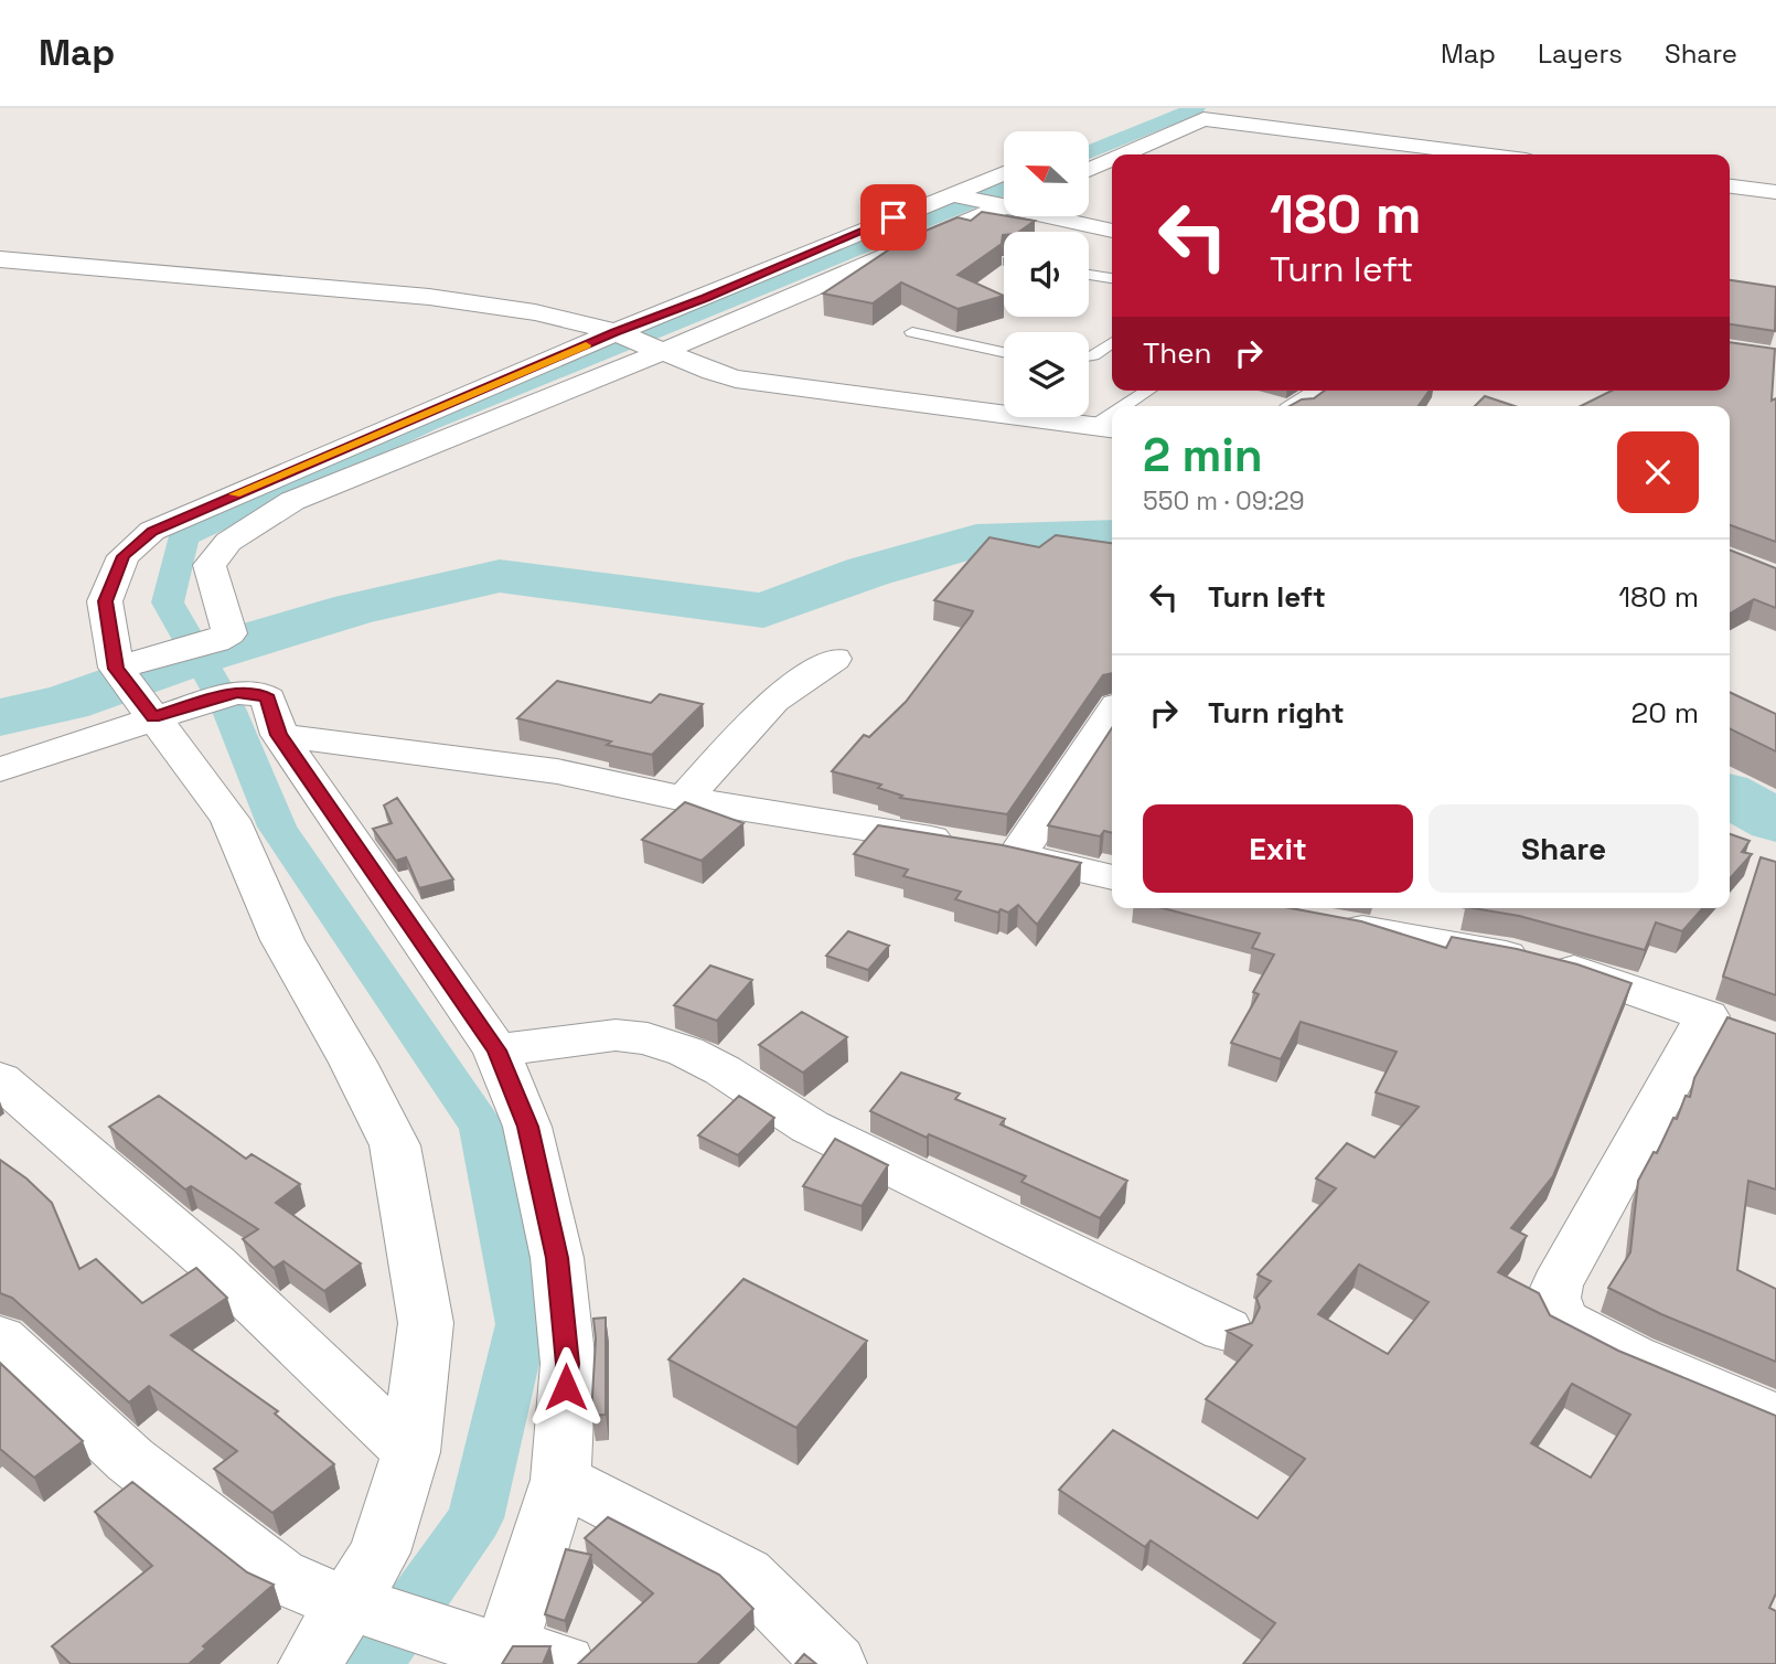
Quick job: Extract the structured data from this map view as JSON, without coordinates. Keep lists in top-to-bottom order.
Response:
{
  "north": "left",
  "page": {
    "header": "Map",
    "nav": ["Map", "Layers", "Share"],
    "turn": ["180 m", "Turn left"],
    "then": "Then",
    "heading": ["2 min", "550 m · 09:29"],
    "list": [
      {
        "name": "Turn left",
        "value": "180 m"
      },
      {
        "name": "Turn right",
        "value": "20 m"
      }
    ],
    "buttons": ["Exit", "Share"]
  }
}
